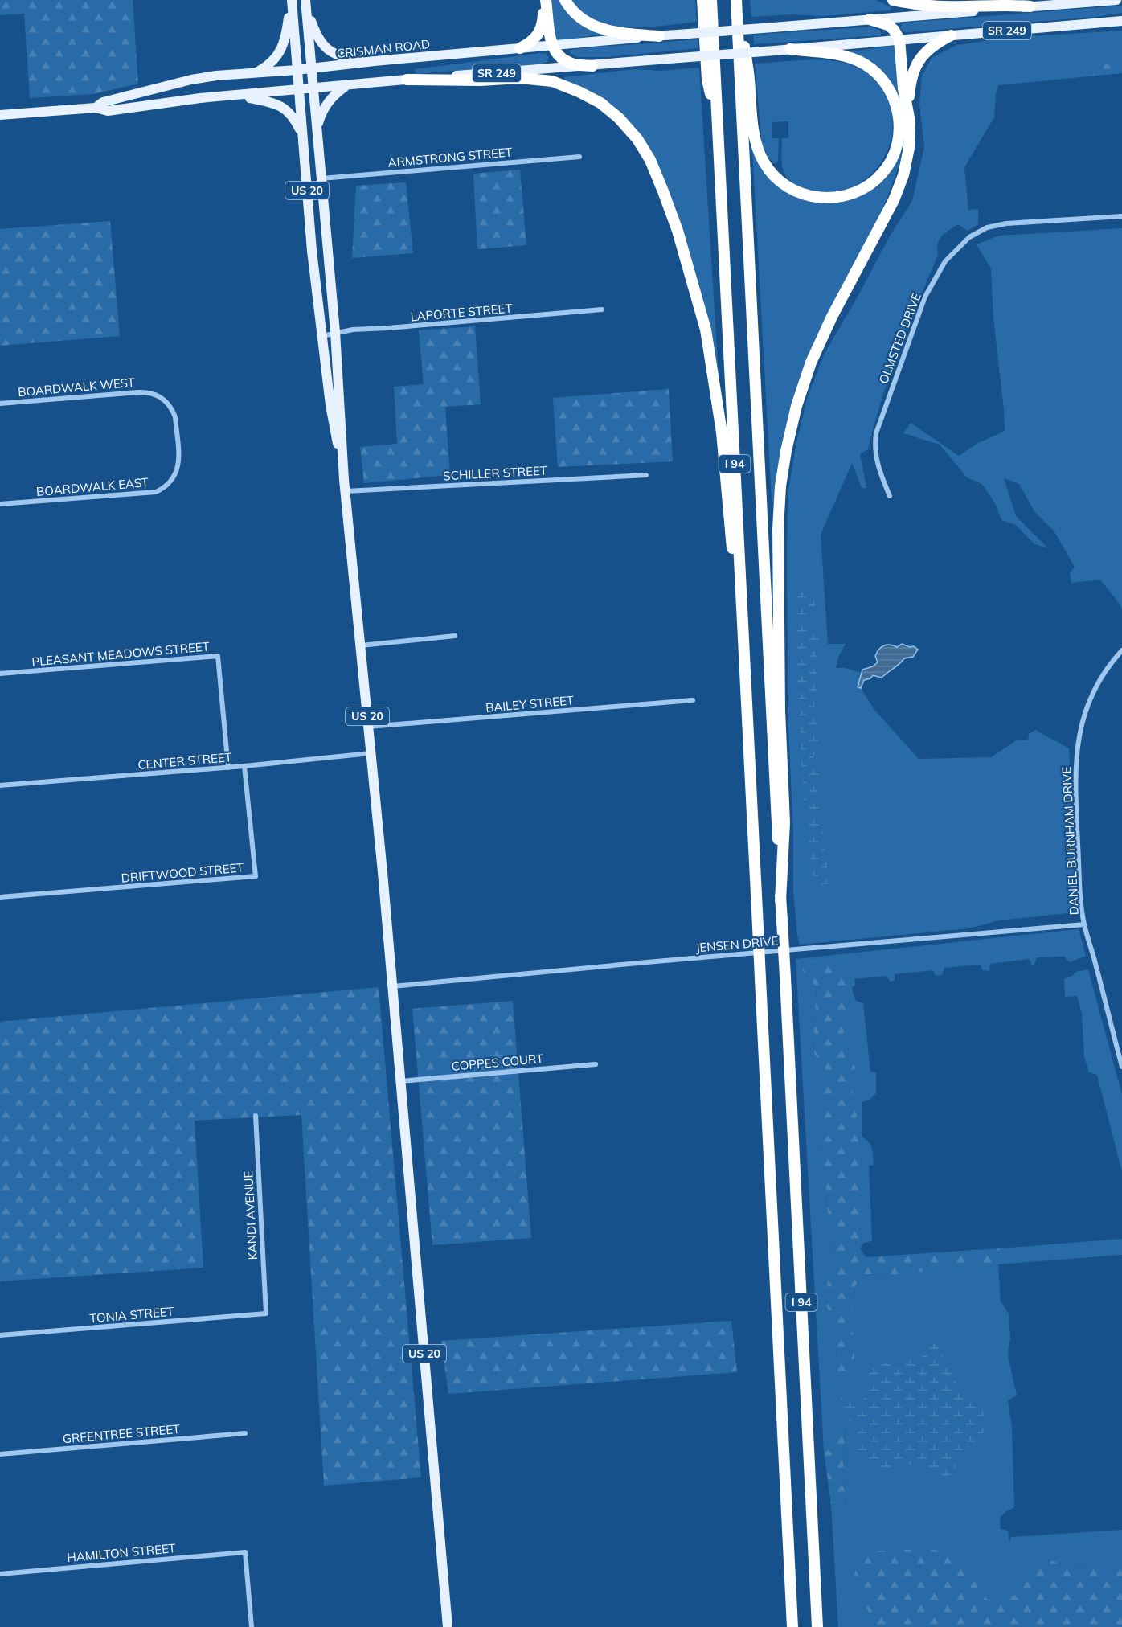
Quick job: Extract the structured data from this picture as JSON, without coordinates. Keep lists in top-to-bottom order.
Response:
{
  "streets": {
    "highway": ["I 94"],
    "main road": ["SR 249", "CRISMAN ROAD", "US 20"],
    "street": [
      "ARMSTRONG STREET",
      "LAPORTE STREET",
      "OLMSTED DRIVE",
      "BOARDWALK WEST",
      "SCHILLER STREET",
      "BOARDWALK EAST",
      "PLEASANT MEADOWS STREET",
      "BAILEY STREET",
      "CENTER STREET",
      "DANIEL BURNHAM DRIVE",
      "DRIFTWOOD STREET",
      "JENSEN DRIVE",
      "COPPES COURT",
      "KANDI AVENUE",
      "TONIA STREET",
      "GREENTREE STREET",
      "HAMILTON STREET"
    ]
  },
  "crossings": [
    ["SR 249", "CRISMAN ROAD"],
    ["CRISMAN ROAD", "US 20"],
    ["ARMSTRONG STREET", "US 20"],
    ["US 20", "LAPORTE STREET"],
    ["US 20", "SCHILLER STREET"],
    ["US 20", "BAILEY STREET"],
    ["US 20", "CENTER STREET"],
    ["US 20", "JENSEN DRIVE"],
    ["US 20", "COPPES COURT"],
    ["BOARDWALK WEST", "BOARDWALK EAST"],
    ["PLEASANT MEADOWS STREET", "CENTER STREET"],
    ["CENTER STREET", "DRIFTWOOD STREET"],
    ["DANIEL BURNHAM DRIVE", "JENSEN DRIVE"],
    ["KANDI AVENUE", "TONIA STREET"]
  ]
}
